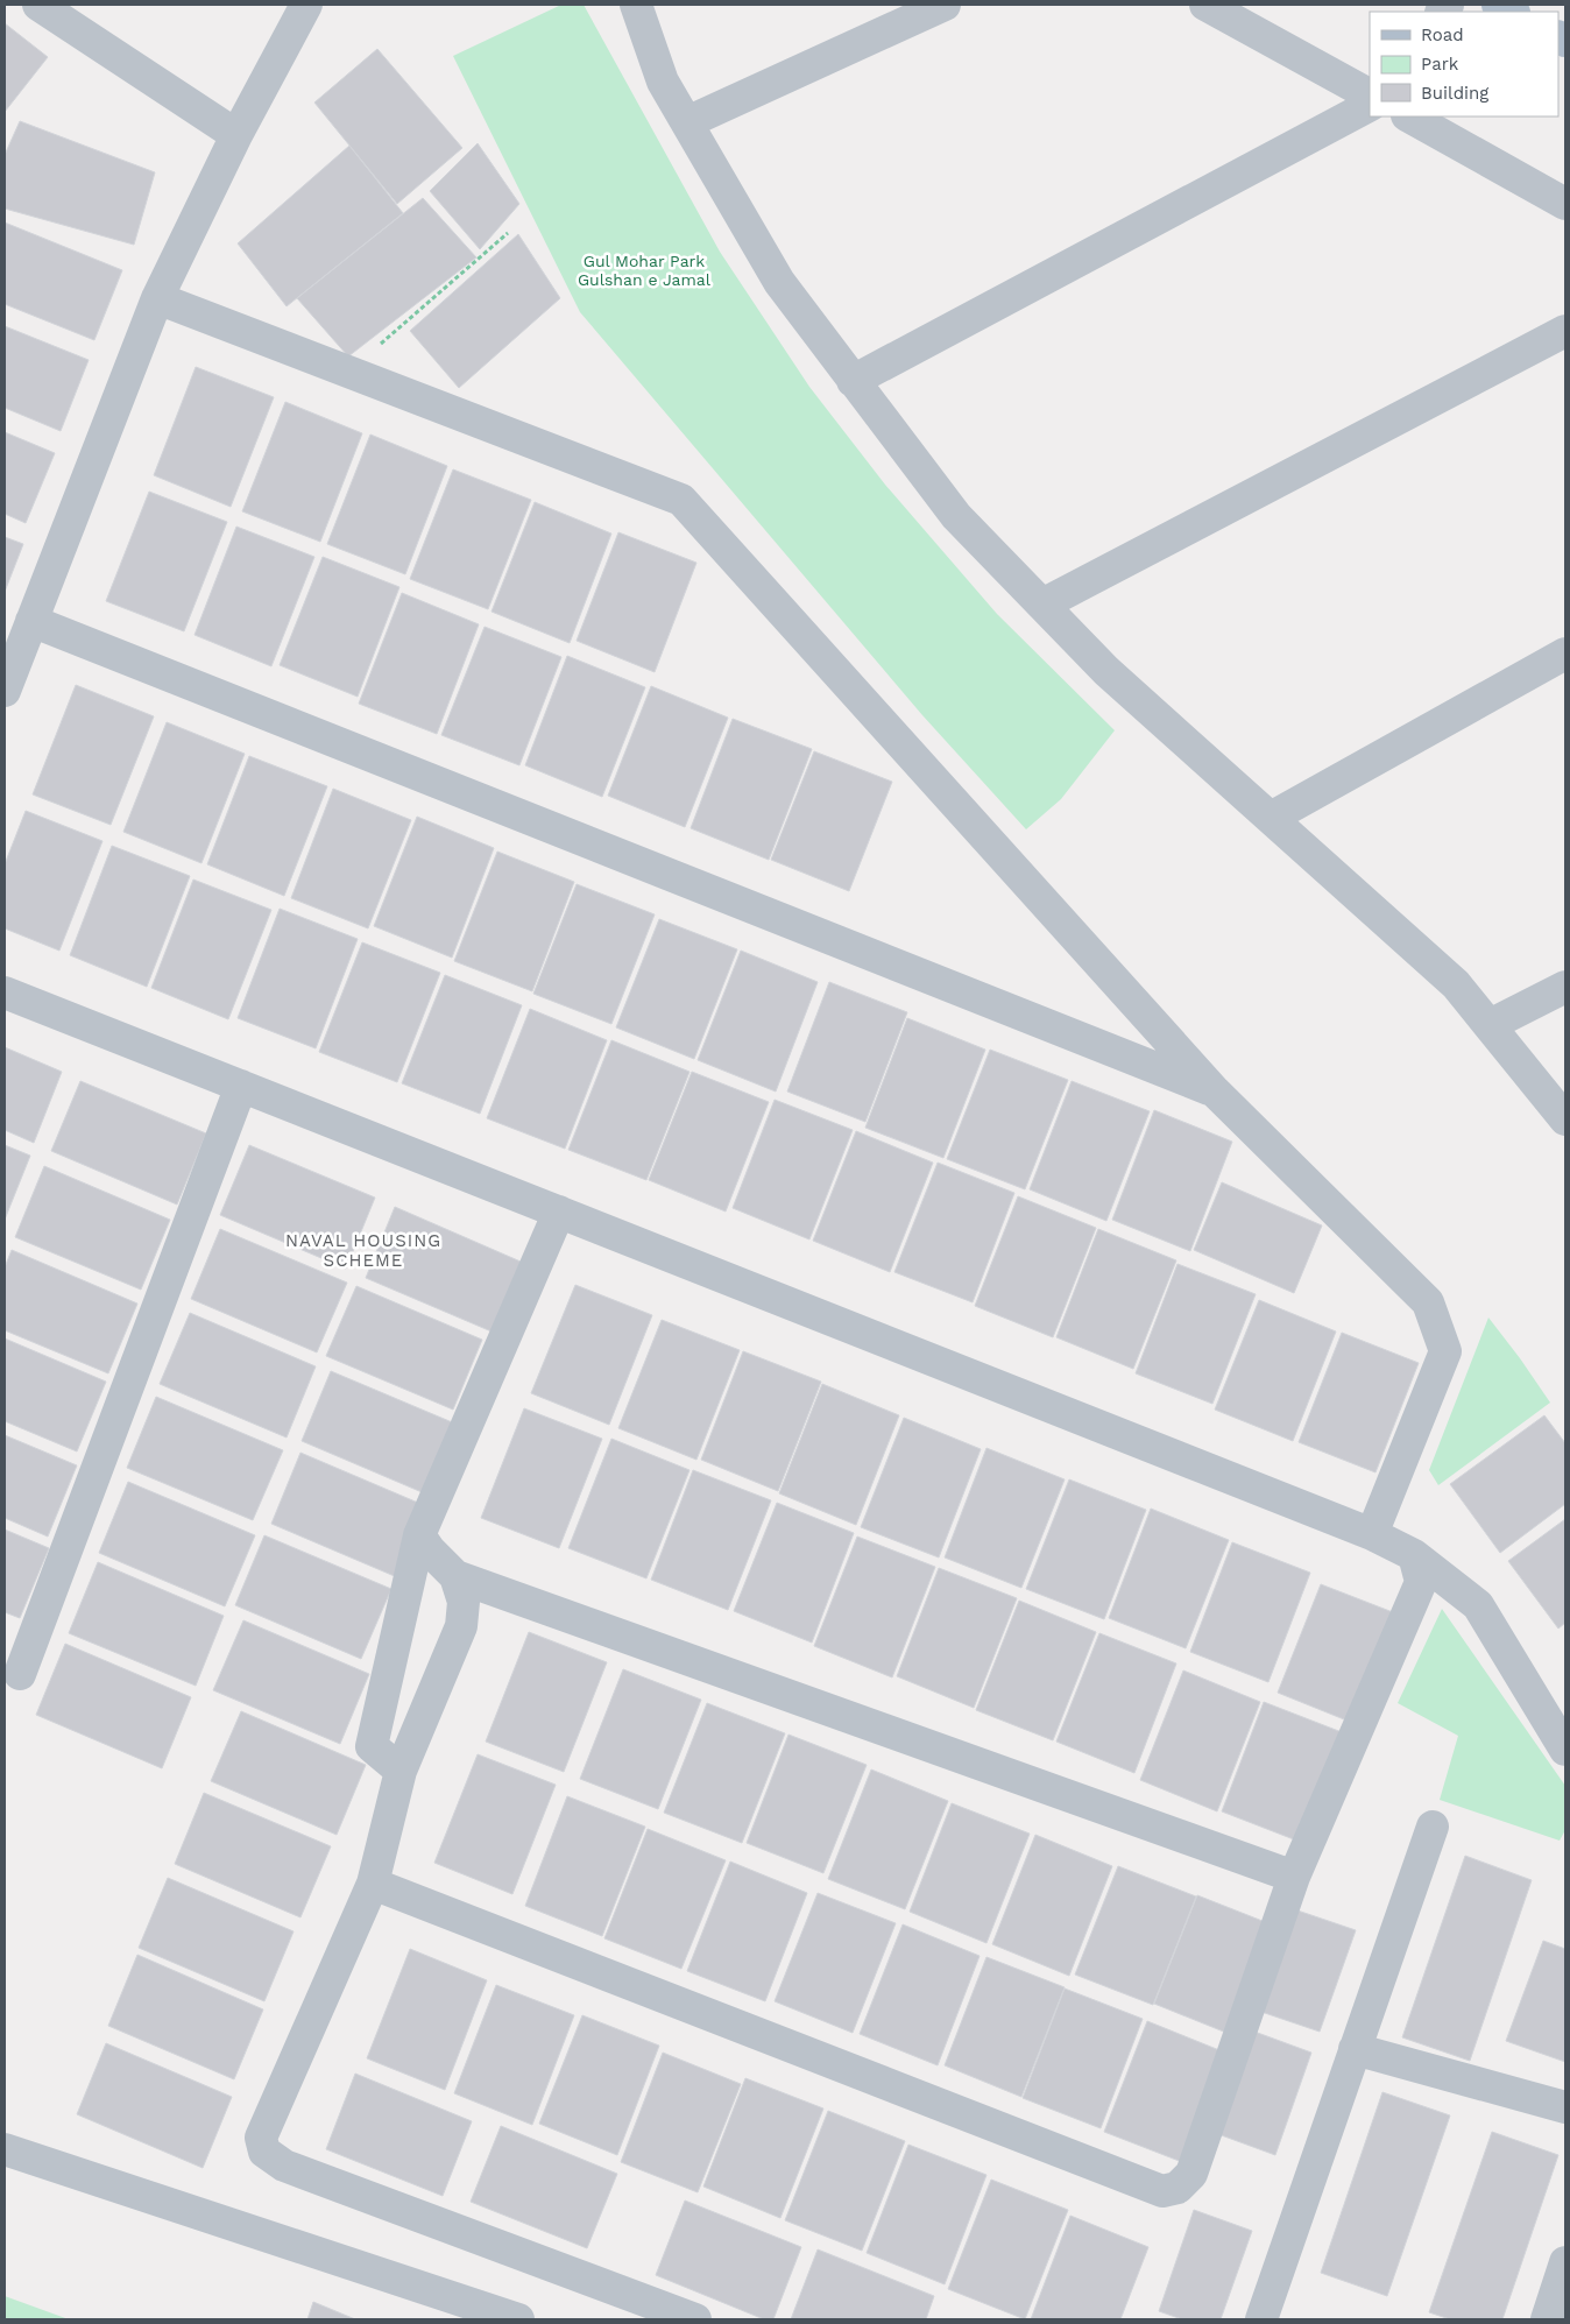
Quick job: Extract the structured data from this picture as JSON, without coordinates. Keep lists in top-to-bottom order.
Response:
{
  "districts": ["NAVAL HOUSING SCHEME"],
  "parks": ["Gul Mohar Park Gulshan e Jamal"],
  "legend": ["Road", "Park", "Building"]
}
